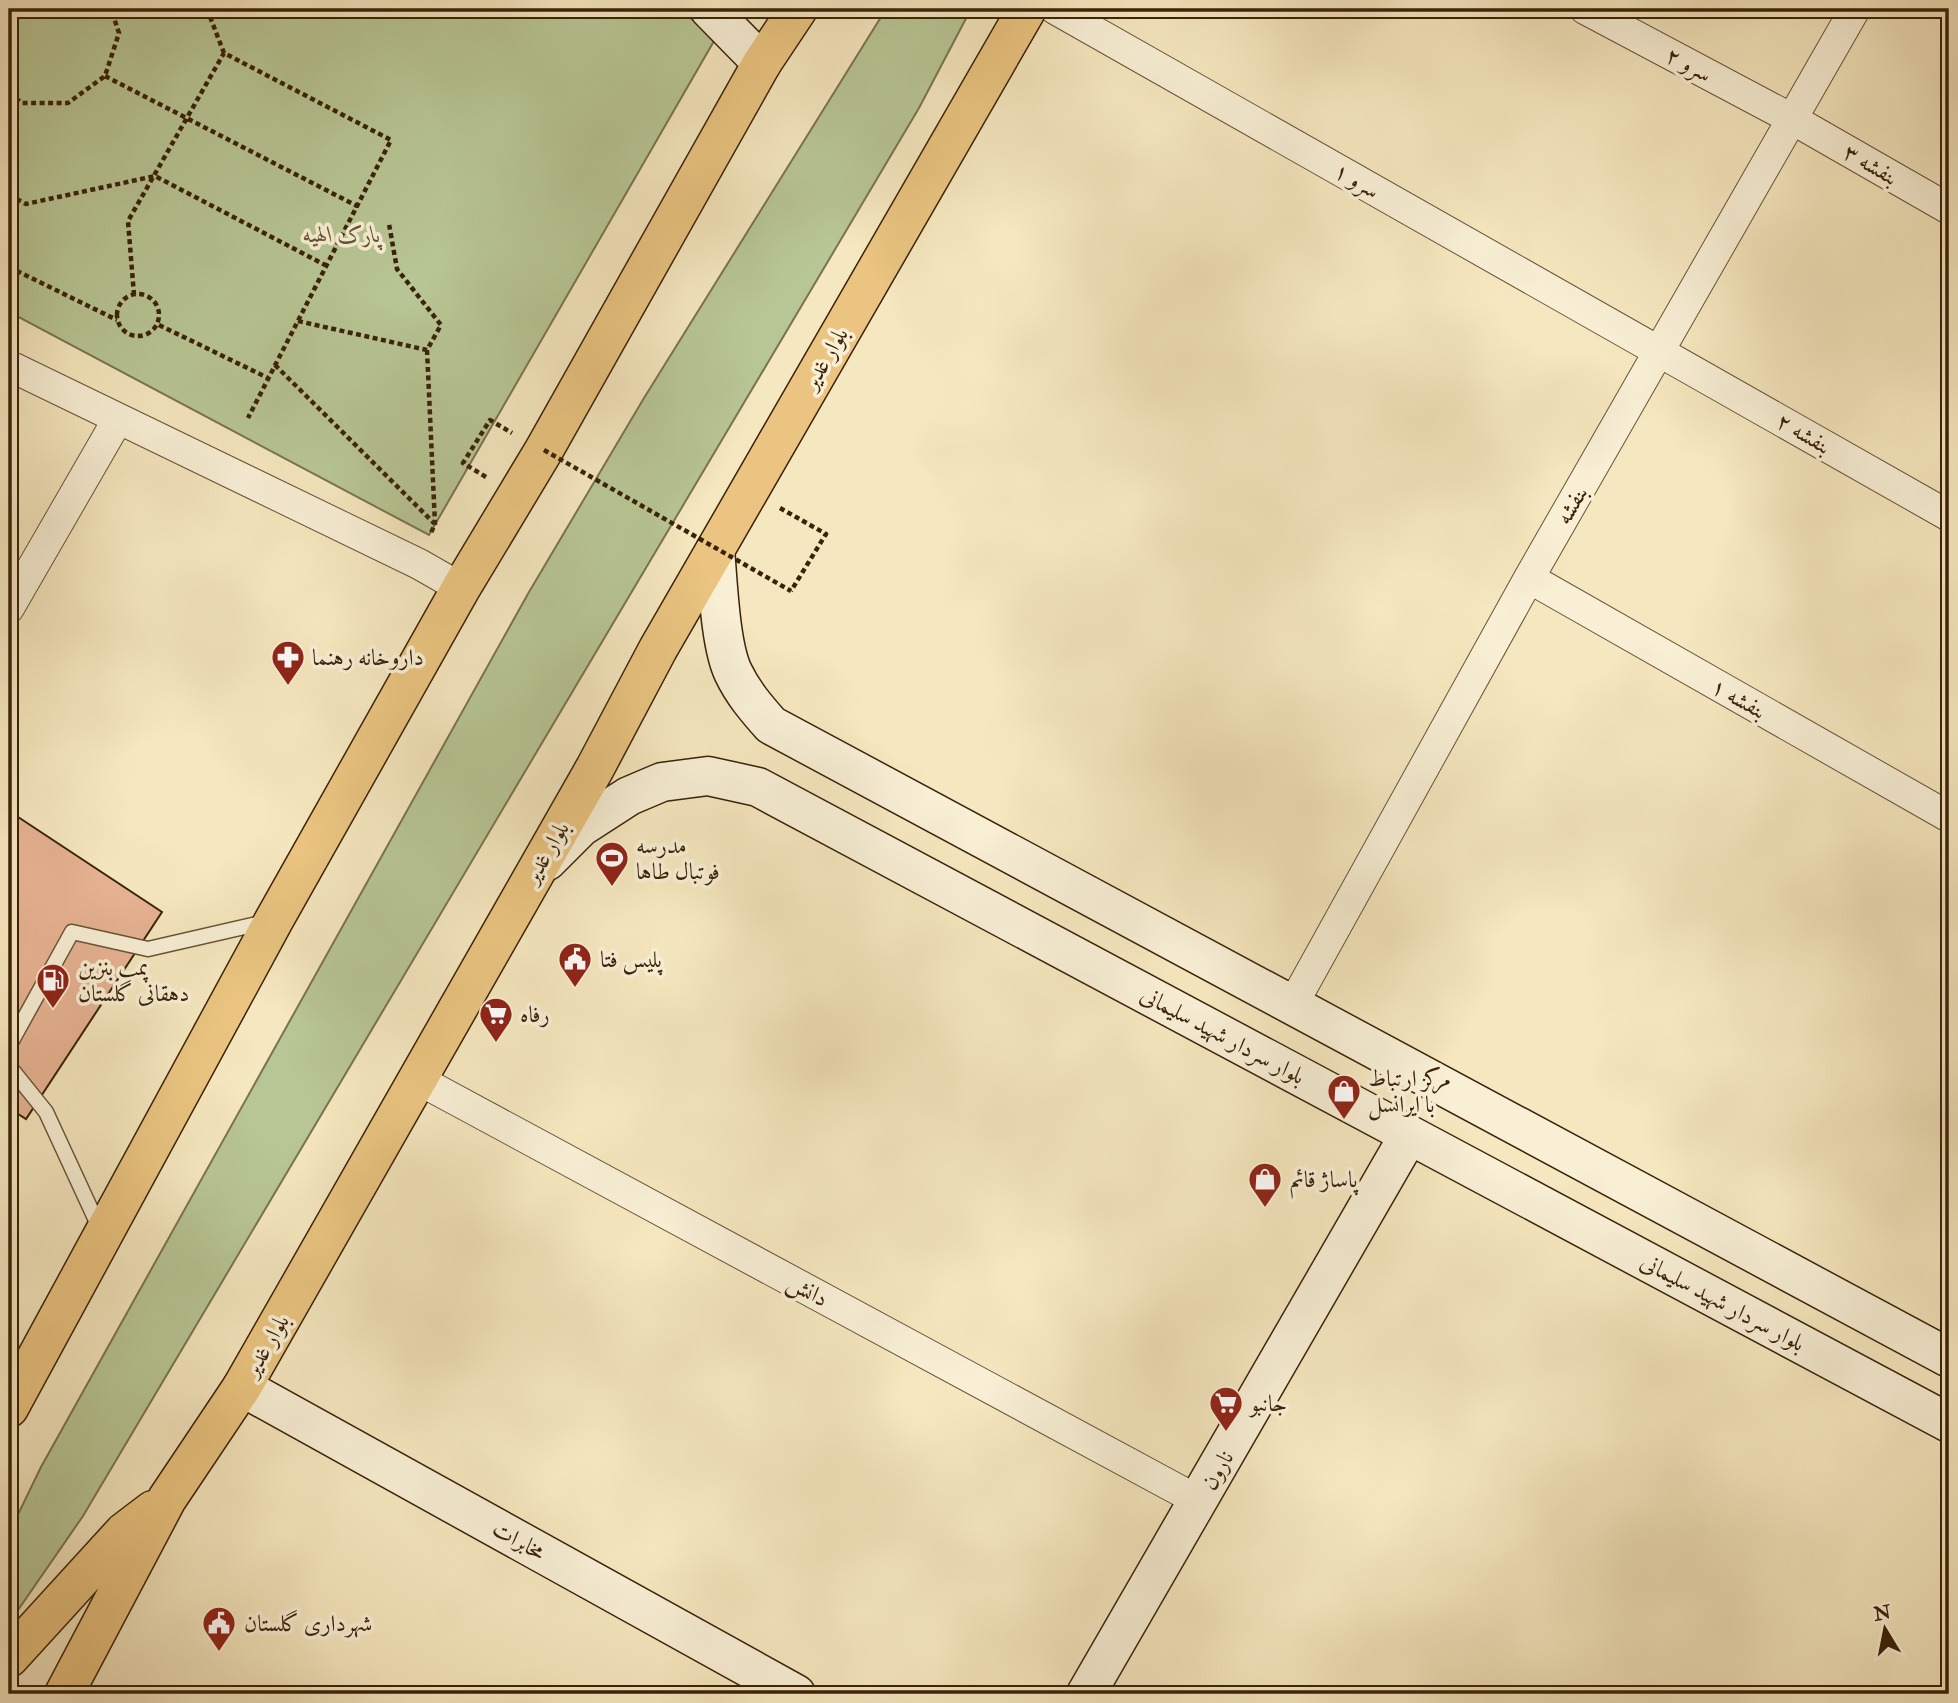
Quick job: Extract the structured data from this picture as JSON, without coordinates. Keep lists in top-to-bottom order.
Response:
{
  "streets": {
    "highway": ["بلوار غدیر"],
    "main road": ["بلوار سردار شهید سلیمانی", "نارون", "مخابرات"],
    "street": [
      "سرو ۲",
      "بنفشه ۳",
      "سرو ۱",
      "بنفشه ۲",
      "بنفشه",
      "بنفشه ۱",
      "دانش"
    ]
  },
  "crossings": [
    ["سرو ۲", "بنفشه ۳"],
    ["سرو ۲", "بنفشه"],
    ["بنفشه ۳", "بنفشه"],
    ["سرو ۱", "بنفشه ۲"],
    ["سرو ۱", "بنفشه"],
    ["بلوار غدیر", "بلوار سردار شهید سلیمانی"],
    ["بلوار غدیر", "دانش"],
    ["بلوار غدیر", "مخابرات"],
    ["بنفشه ۲", "بنفشه"],
    ["بنفشه", "بنفشه ۱"],
    ["بلوار سردار شهید سلیمانی", "نارون"],
    ["دانش", "نارون"]
  ],
  "parks": ["پارک الهیه"],
  "places": {
    "pharmacy": ["داروخانه رهنما"],
    "sports": ["مدرسه فوتبال طاها"],
    "public building": ["پلیس فتا", "شهرداری گلستان"],
    "fuel station": ["پمپ بنزین دهقانی گلستان"],
    "supermarket": ["رفاه", "جانبو"],
    "shop": ["مرکز ارتباط با ایرانسل", "پاساژ قائم"]
  },
  "north": "top"
}
